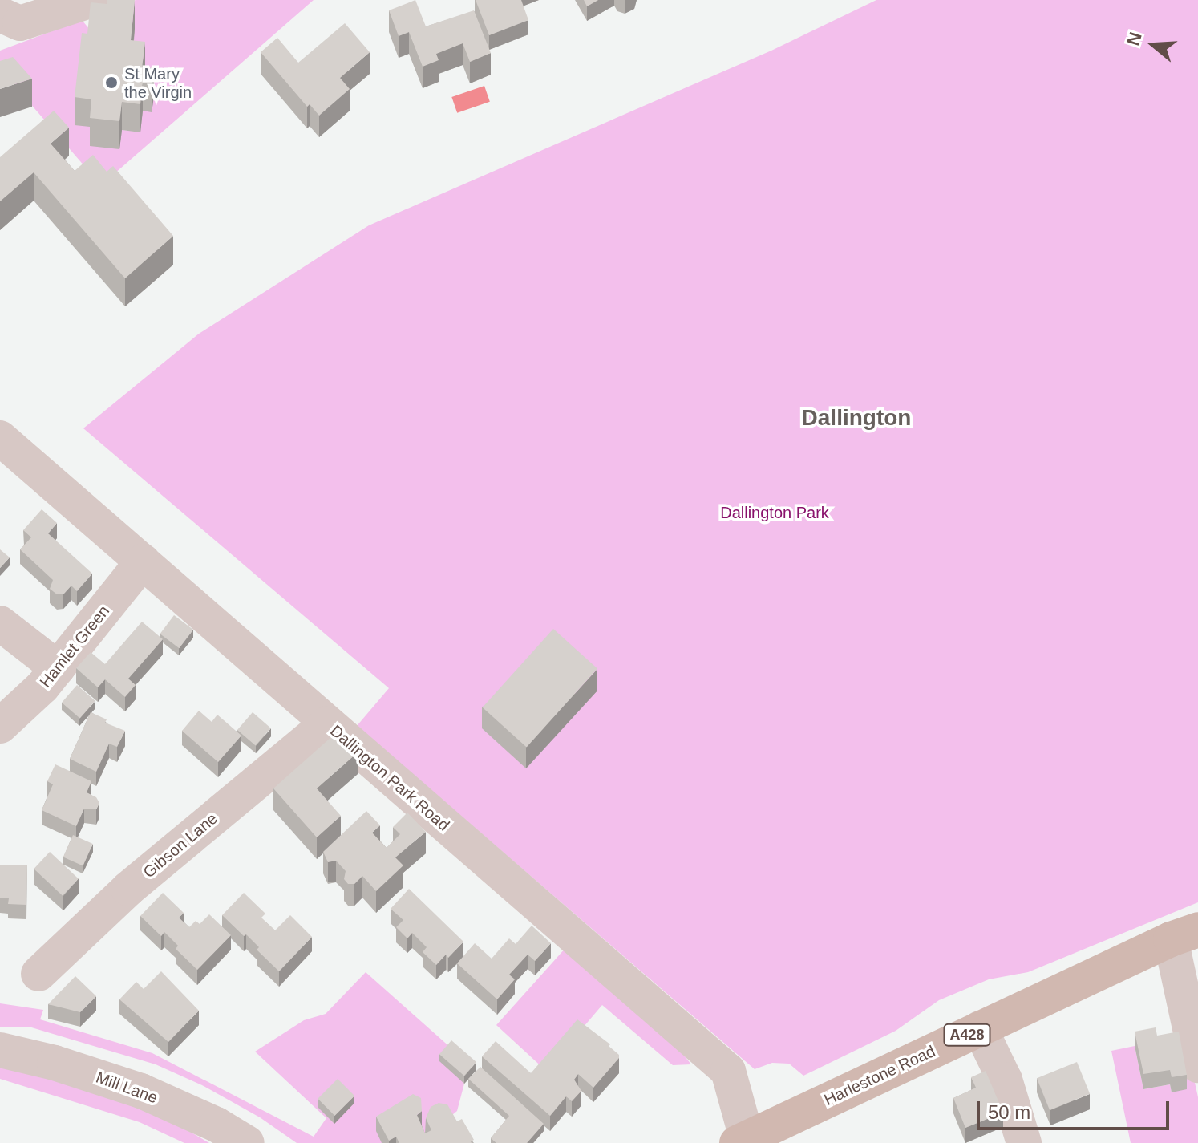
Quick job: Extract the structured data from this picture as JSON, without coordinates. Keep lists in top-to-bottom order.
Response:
{
  "streets": {
    "main road": ["A428", "Harlestone Road"],
    "street": [
      "Hamlet Green",
      "Dallington Park Road",
      "Gibson Lane",
      "Mill Lane"
    ]
  },
  "crossings": [
    ["Hamlet Green", "Dallington Park Road"],
    ["Dallington Park Road", "Gibson Lane"],
    ["Dallington Park Road", "Harlestone Road"]
  ],
  "districts": ["Dallington"],
  "parks": ["Dallington Park"],
  "places": ["St Mary the Virgin"],
  "scale_bar": "50 m",
  "north": "left"
}
